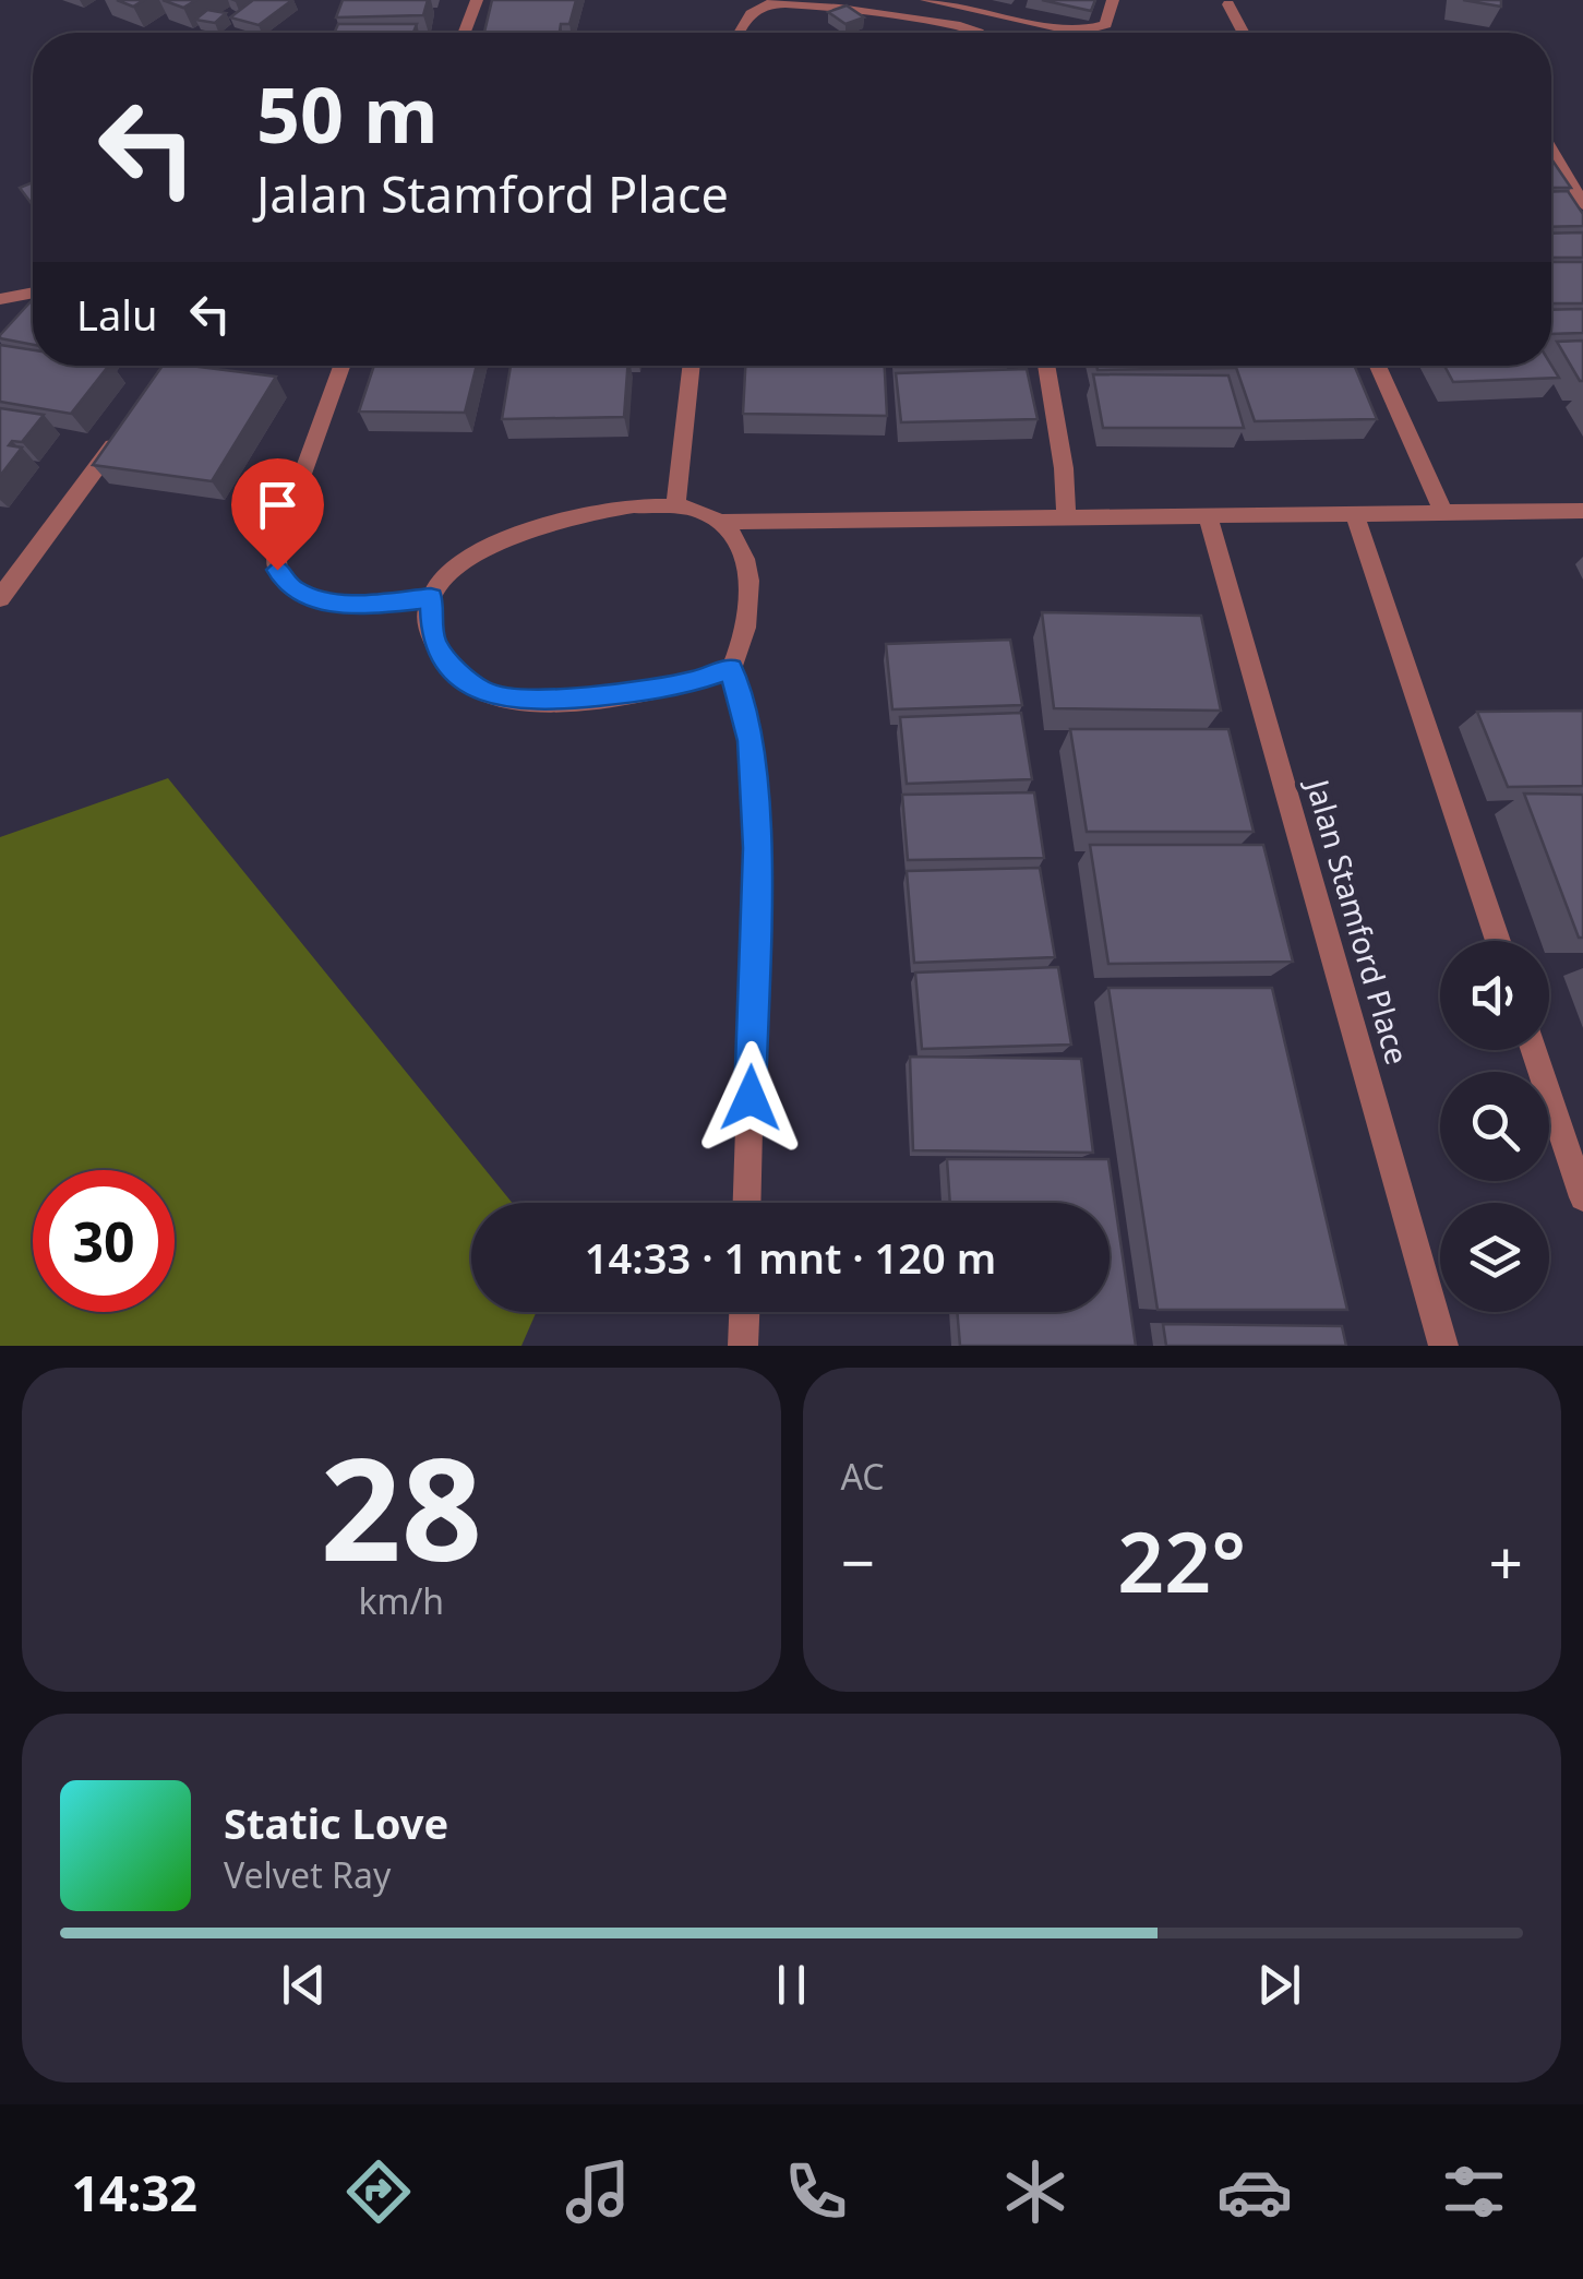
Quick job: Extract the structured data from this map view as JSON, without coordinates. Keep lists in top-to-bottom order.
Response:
{
  "streets": {
    "street": ["Jalan Stamford Place"]
  },
  "page": {
    "turn": ["50 m", "Jalan Stamford Place"],
    "then": "Lalu",
    "limit": "30",
    "trip": "14:33 · 1 mnt · 120 m",
    "tile": [
      ["28", "km/h"],
      "AC"
    ],
    "heat": ["−", "22°", "+"],
    "song": ["Static Love", "Velvet Ray"],
    "tabs": "14:32"
  }
}
